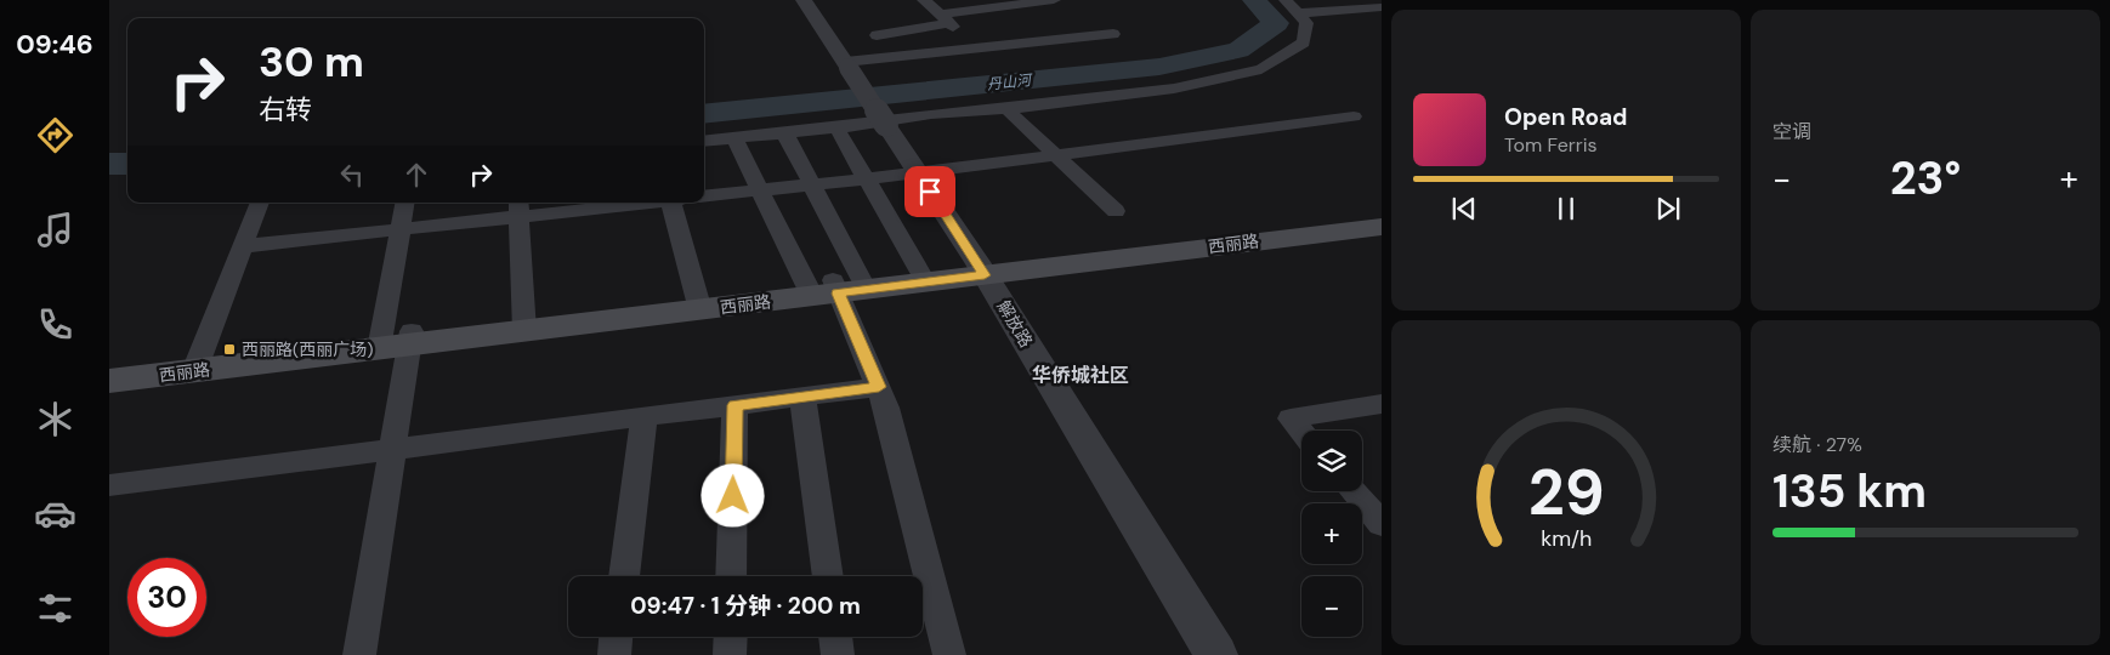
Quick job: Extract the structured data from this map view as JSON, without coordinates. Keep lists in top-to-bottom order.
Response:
{
  "streets": {
    "main road": ["西丽路"],
    "street": ["解放路"]
  },
  "crossings": [
    ["西丽路", "解放路"]
  ],
  "districts": ["华侨城社区"],
  "water": ["丹山河"],
  "places": {
    "transit": ["西丽路(西丽广场)"]
  },
  "page": {
    "tabs": "09:46",
    "tile": [
      "空调",
      ["续航 · 27%", "135 km"]
    ],
    "turn": ["30 m", "右转"],
    "song": ["Open Road", "Tom Ferris"],
    "heat": ["−", "23°", "+"],
    "map_buttons": ["+", "−"],
    "limit": "30",
    "trip": "09:47 · 1 分钟 · 200 m",
    "gauge": ["29", "km/h"]
  }
}
